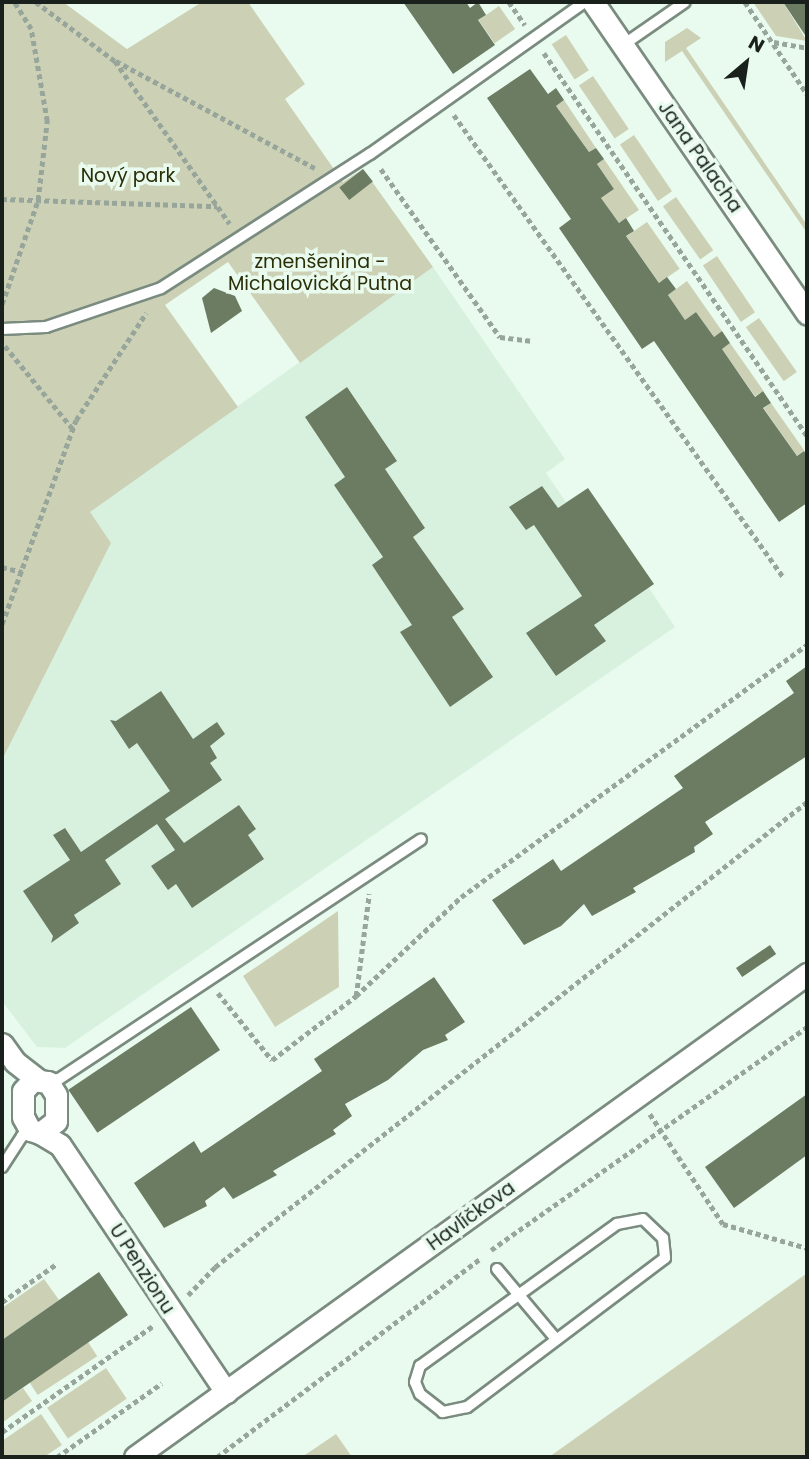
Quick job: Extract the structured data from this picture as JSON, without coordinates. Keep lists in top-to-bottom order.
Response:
{
  "streets": {
    "street": ["Jana Palacha", "Havlíčkova", "U Penzionu"]
  },
  "crossings": [
    ["Havlíčkova", "U Penzionu"]
  ],
  "parks": ["Nový park", "zmenšenina - Michalovická Putna"],
  "north": "top right"
}
